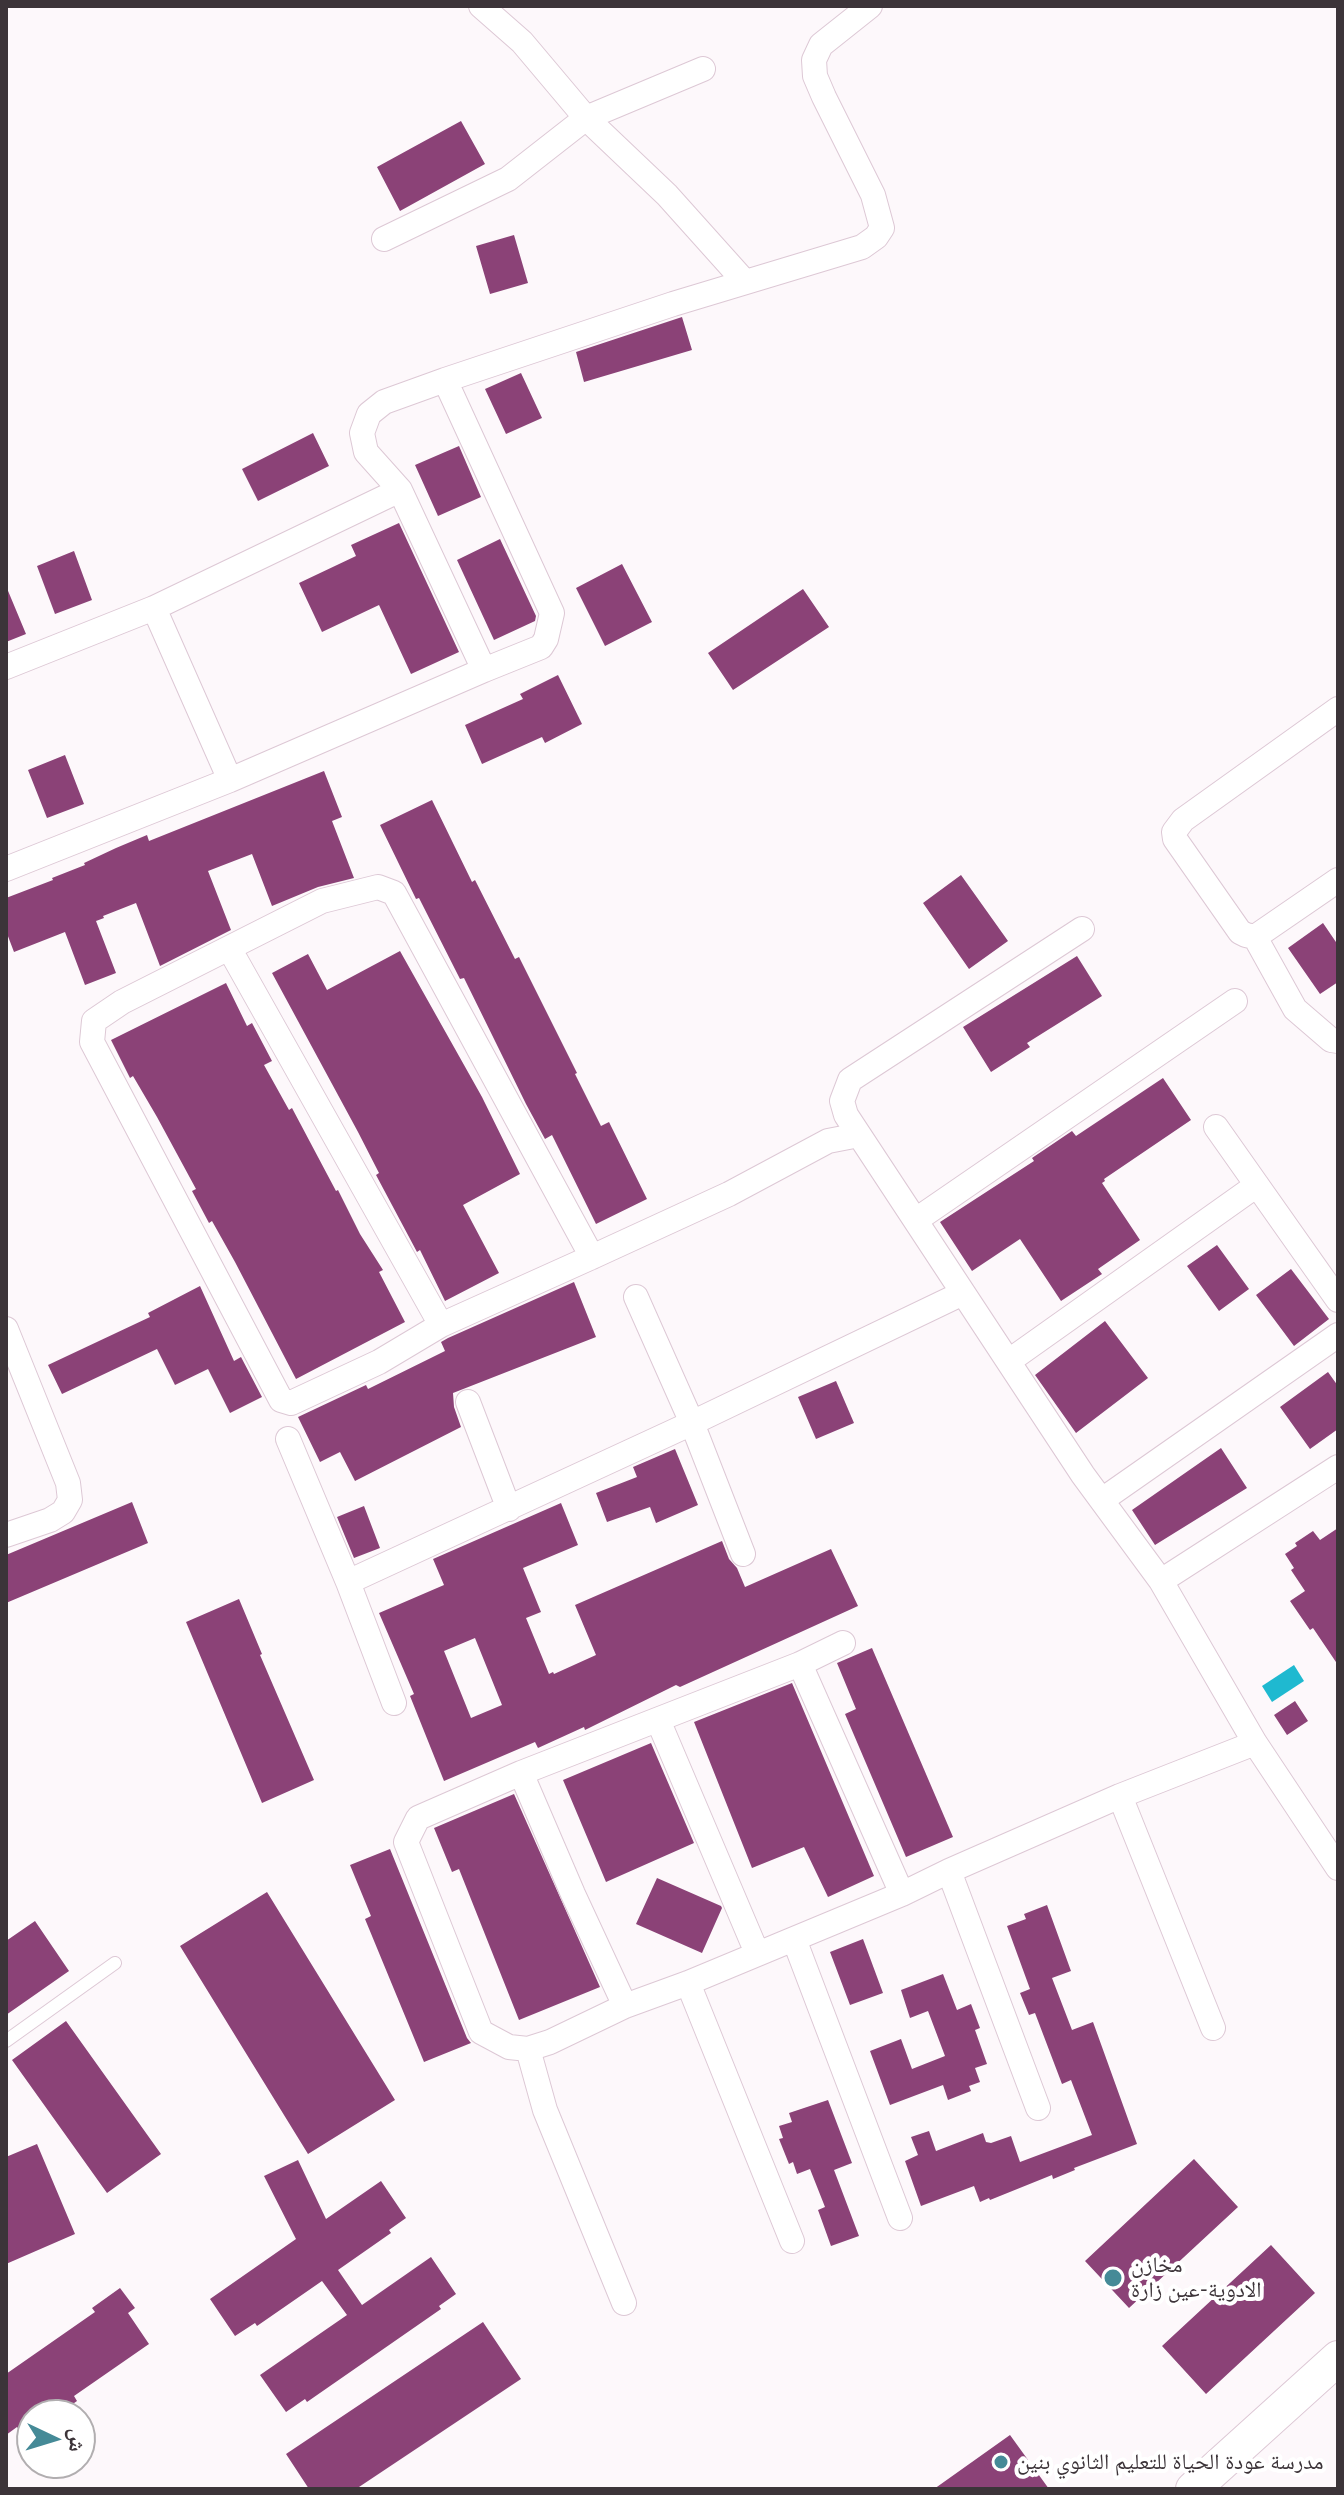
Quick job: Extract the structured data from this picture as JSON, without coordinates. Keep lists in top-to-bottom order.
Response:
{
  "places": ["مخازن الادوية-عين زارة", "مدرسة عودة الحياة للتعليم الثانوي بنين"],
  "north": "right"
}
